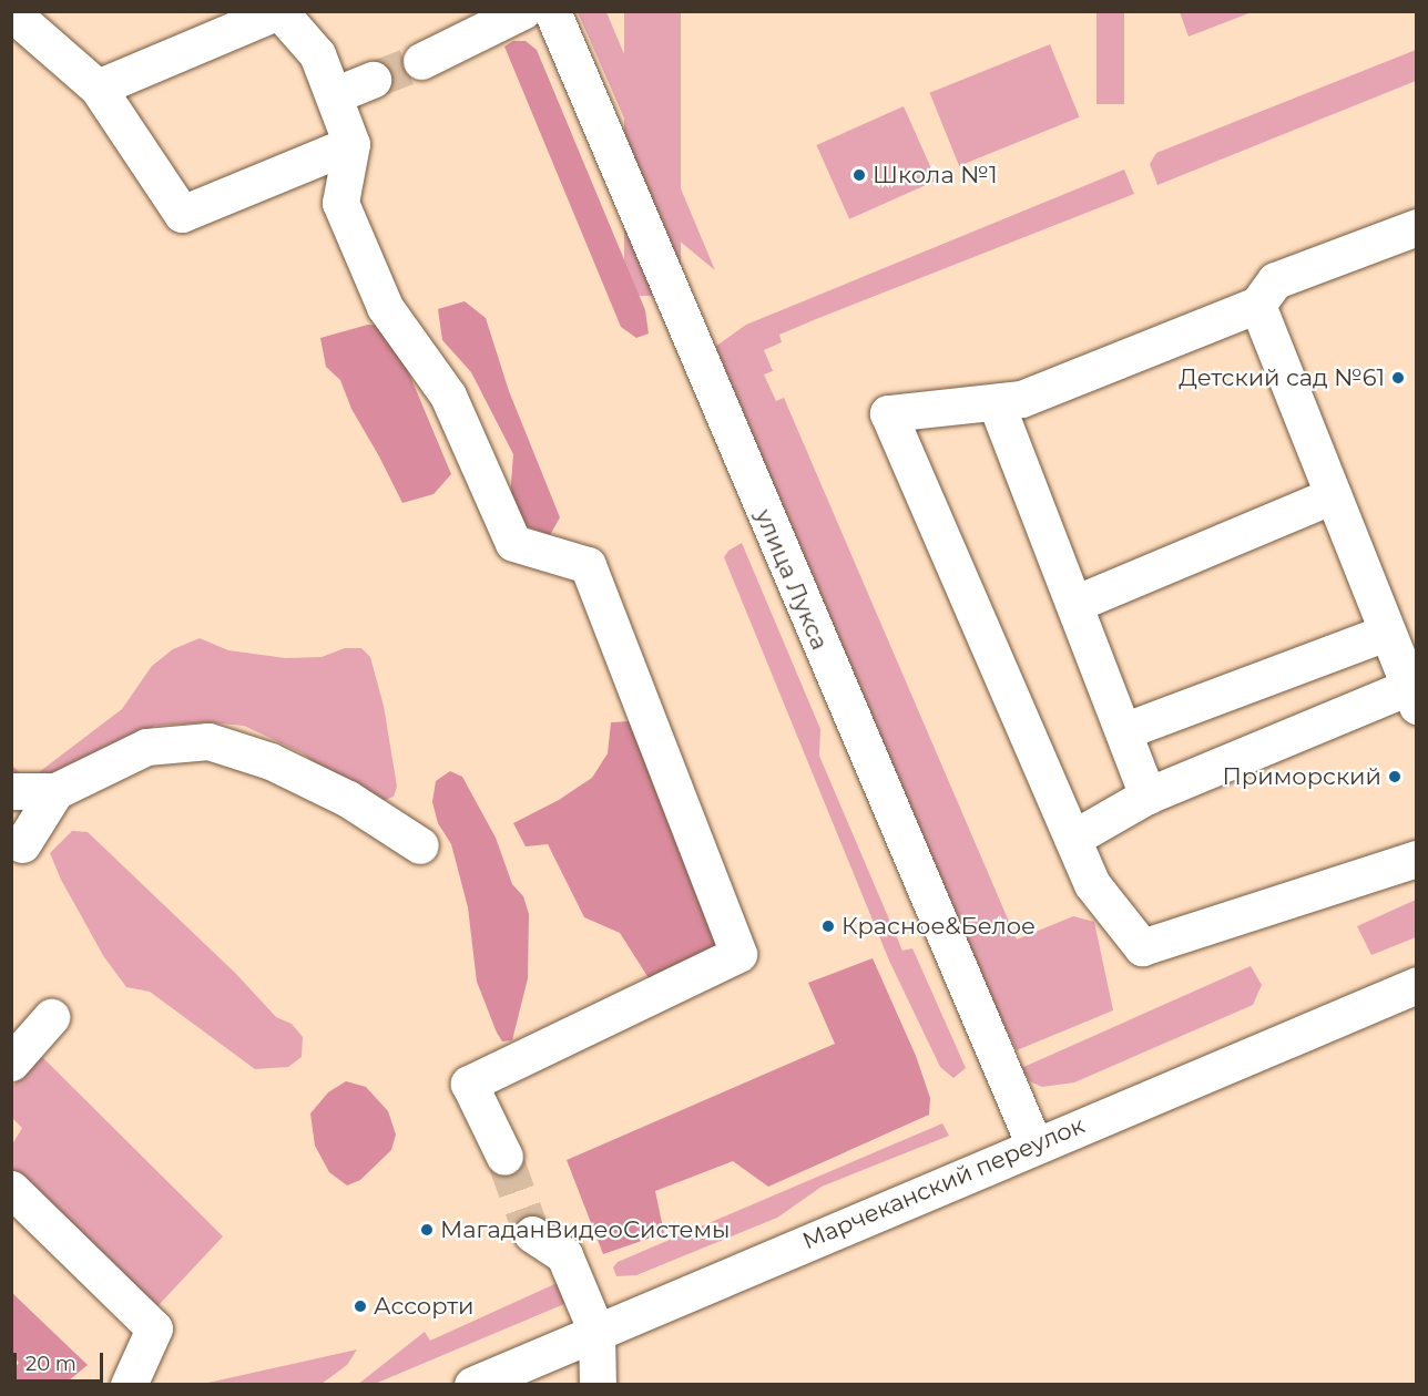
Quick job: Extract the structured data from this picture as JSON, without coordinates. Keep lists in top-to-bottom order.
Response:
{
  "streets": {
    "street": ["улица Лукса", "Марчеканский переулок"]
  },
  "crossings": [
    ["улица Лукса", "Марчеканский переулок"]
  ],
  "places": [
    "Школа №1",
    "Детский сад №61",
    "Приморский",
    "Красное&Белое",
    "МагаданВидеоСистемы",
    "Ассорти"
  ],
  "scale_bar": "20 m"
}
